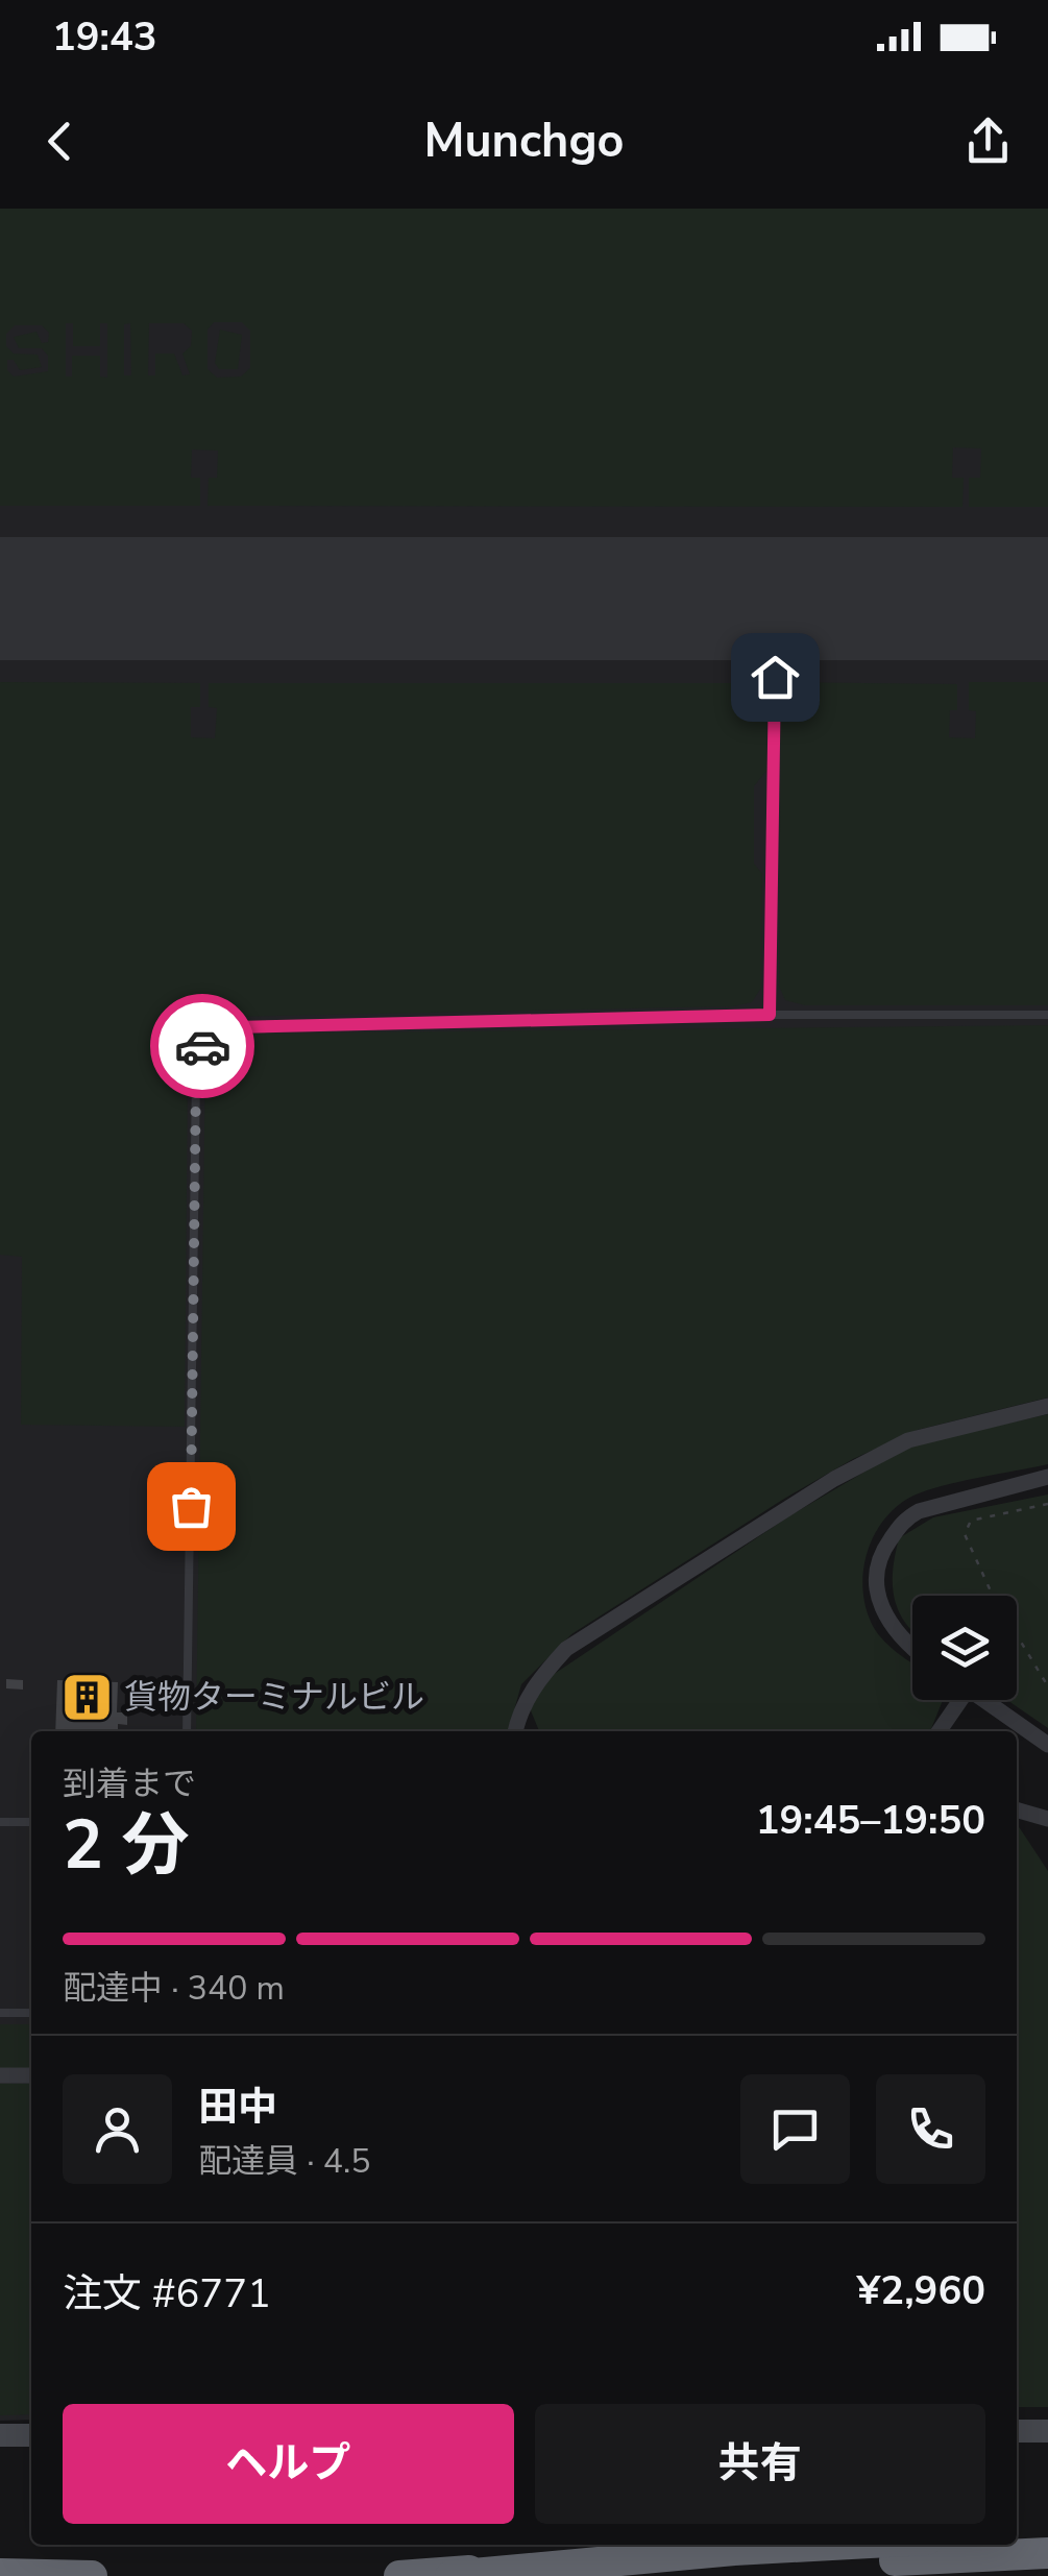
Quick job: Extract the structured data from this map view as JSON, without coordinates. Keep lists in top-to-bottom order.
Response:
{
  "places": {
    "building": ["貨物ターミナルビル"]
  },
  "page": {
    "status": "19:43",
    "header": "Munchgo",
    "heading": ["2 分", "到着まで", "19:45–19:50"],
    "panel": [
      "田中",
      "配達員 · 4.5",
      "注文 #6771",
      "¥2,960"
    ],
    "bar": "配達中 · 340 m",
    "buttons": ["ヘルプ", "共有"]
  }
}
